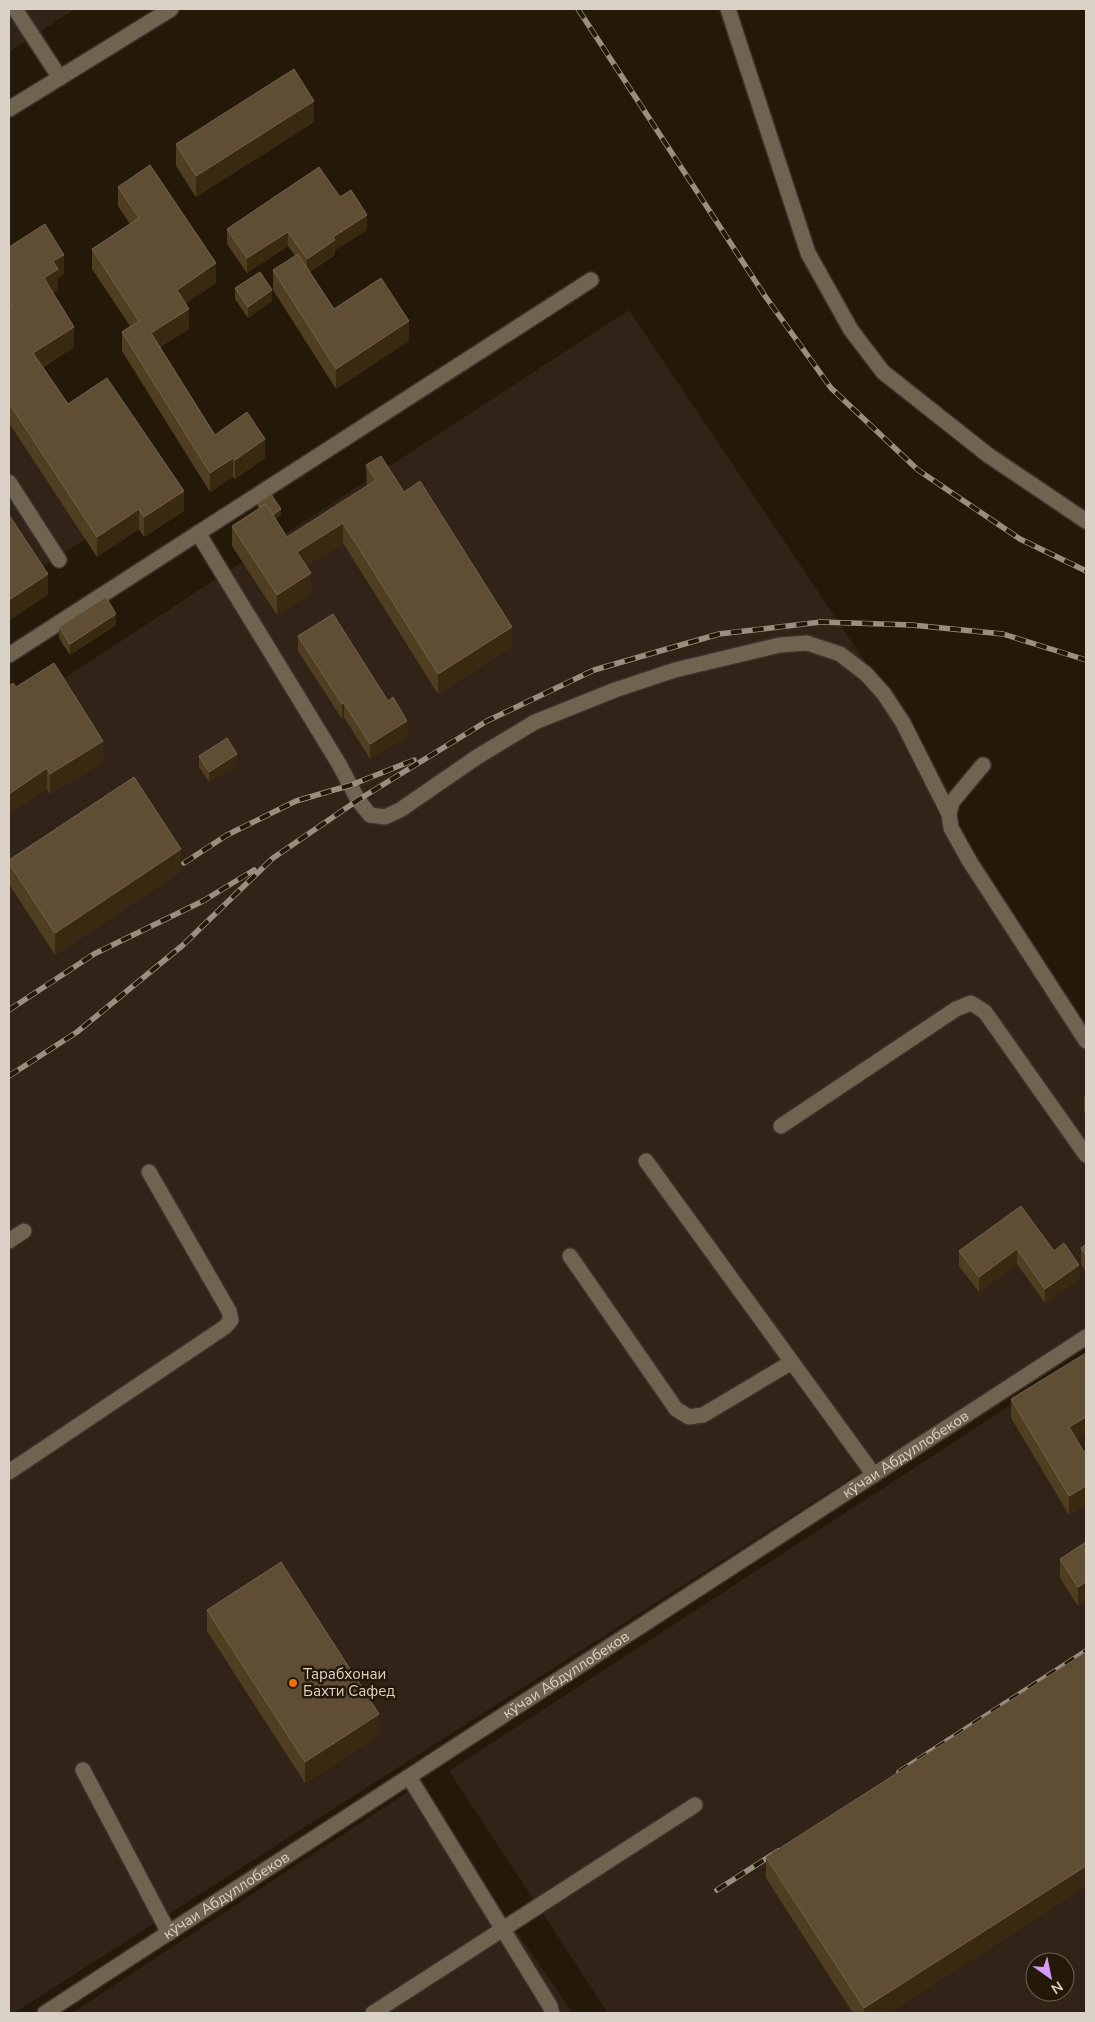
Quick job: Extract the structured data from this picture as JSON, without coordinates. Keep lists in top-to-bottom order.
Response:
{
  "streets": {
    "street": ["кӯчаи Абдуллобеков"]
  },
  "places": ["Тарабхонаи Бахти Сафед"],
  "north": "bottom right"
}
